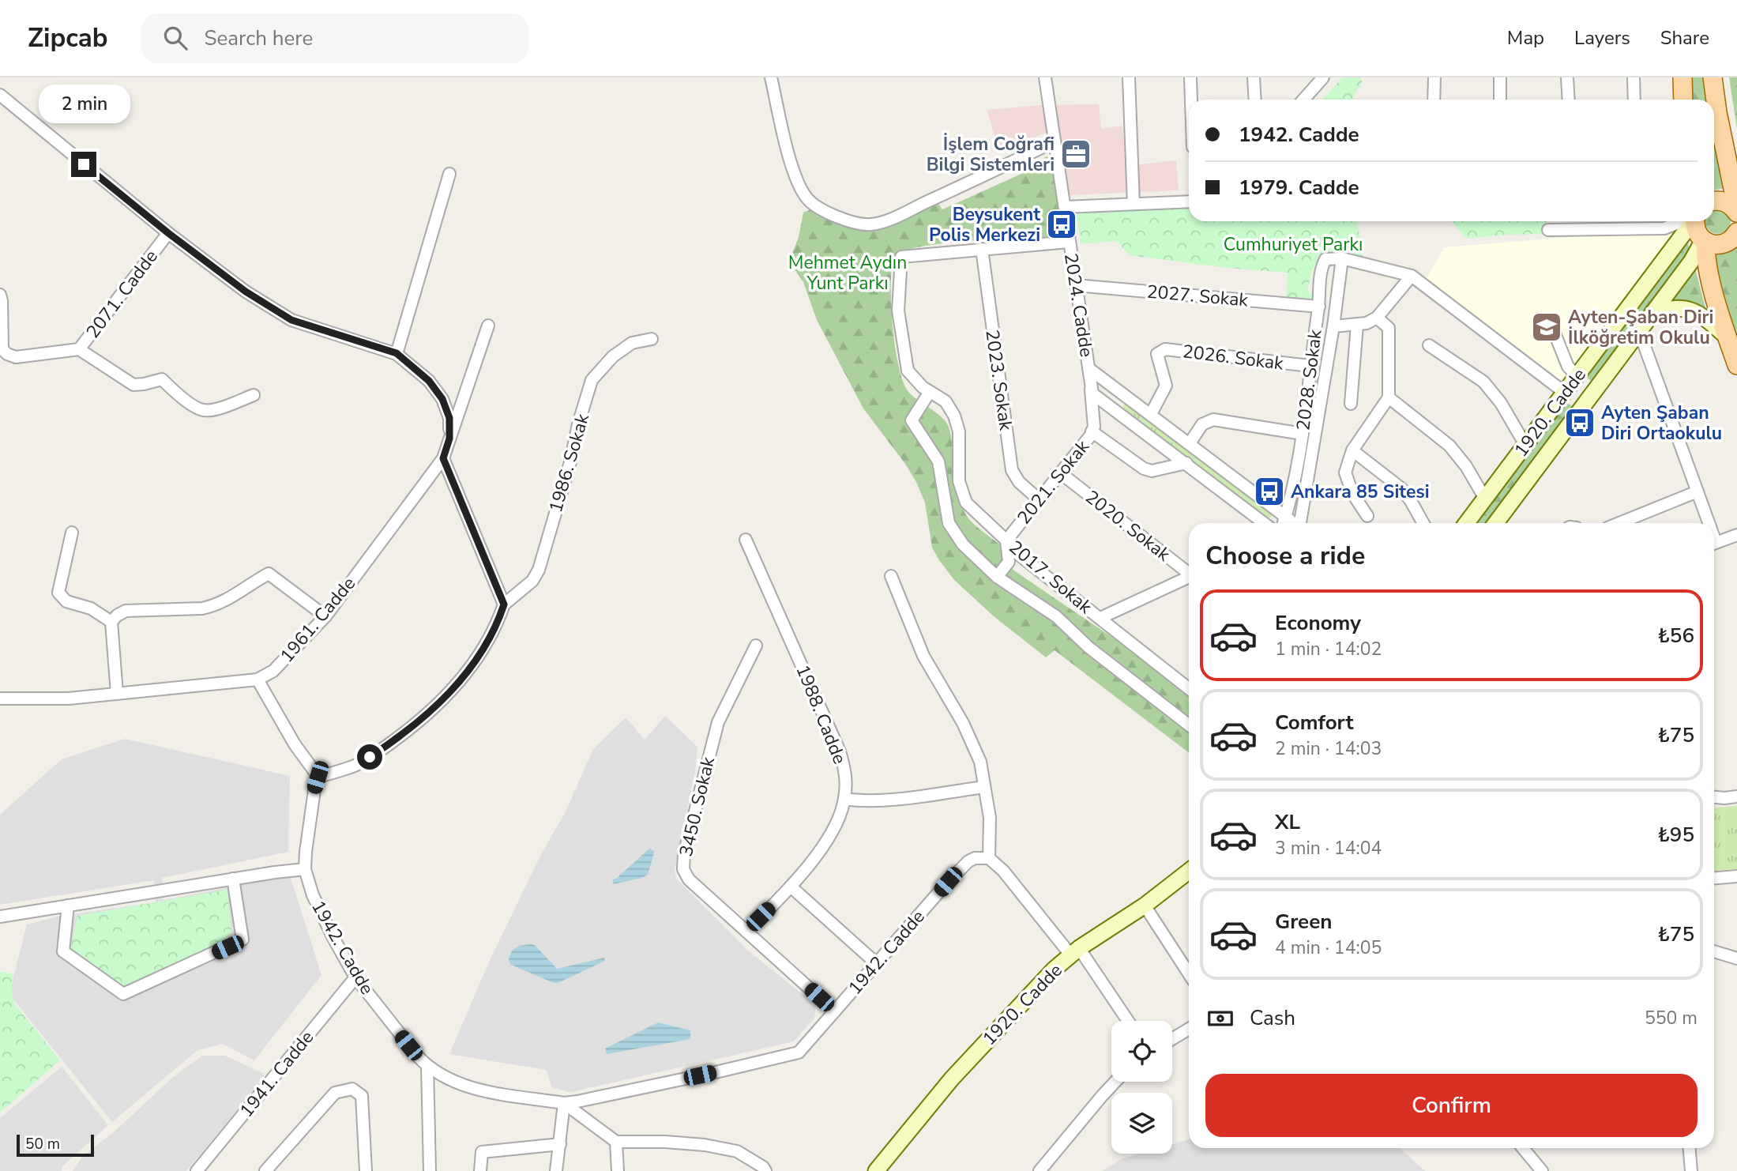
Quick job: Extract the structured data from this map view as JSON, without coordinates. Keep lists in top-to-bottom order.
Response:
{
  "streets": {
    "main road": ["1920. Cadde"],
    "street": [
      "2071. Cadde",
      "2027. Sokak",
      "2024. Cadde",
      "2026. Sokak",
      "2023. Sokak",
      "2028. Sokak",
      "1986. Sokak",
      "2021. Sokak",
      "2020. Sokak",
      "2017. Sokak",
      "1961. Cadde",
      "1988. Cadde",
      "3450. Sokak",
      "1942. Cadde",
      "1941. Cadde"
    ]
  },
  "crossings": [
    ["2027. Sokak", "2024. Cadde"],
    ["2027. Sokak", "2028. Sokak"],
    ["2024. Cadde", "2026. Sokak"],
    ["2024. Cadde", "2028. Sokak"],
    ["2024. Cadde", "2021. Sokak"],
    ["2024. Cadde", "2017. Sokak"],
    ["2026. Sokak", "2028. Sokak"],
    ["2023. Sokak", "2021. Sokak"],
    ["2023. Sokak", "2017. Sokak"],
    ["2021. Sokak", "2020. Sokak"],
    ["2021. Sokak", "2017. Sokak"],
    ["1988. Cadde", "3450. Sokak"],
    ["3450. Sokak", "1942. Cadde"],
    ["1942. Cadde", "1941. Cadde"]
  ],
  "parks": ["Cumhuriyet Parkı", "Mehmet Aydın Yunt Parkı"],
  "places": {
    "office": ["İşlem Coğrafi Bilgi Sistemleri"],
    "bus stop": ["Beysukent Polis Merkezi", "Ayten Şaban Diri Ortaokulu", "Ankara 85 Sitesi"],
    "school or university": ["Ayten-Şaban Diri İlköğretim Okulu"]
  },
  "scale_bar": "50 m",
  "page": {
    "header": "Zipcab",
    "search": "Search here",
    "nav": ["Map", "Layers", "Share"],
    "bubble": "2 min",
    "banner": ["1942. Cadde", "1979. Cadde"],
    "heading": "Choose a ride",
    "list": [
      {
        "name": "Economy",
        "note": "1 min · 14:02",
        "value": "₺56"
      },
      {
        "name": "Comfort",
        "note": "2 min · 14:03",
        "value": "₺75"
      },
      {
        "name": "XL",
        "note": "3 min · 14:04",
        "value": "₺95"
      },
      {
        "name": "Green",
        "note": "4 min · 14:05",
        "value": "₺75"
      }
    ],
    "pay": ["Cash", "550 m"],
    "buttons": "Confirm",
    "scale": "50 m"
  }
}
